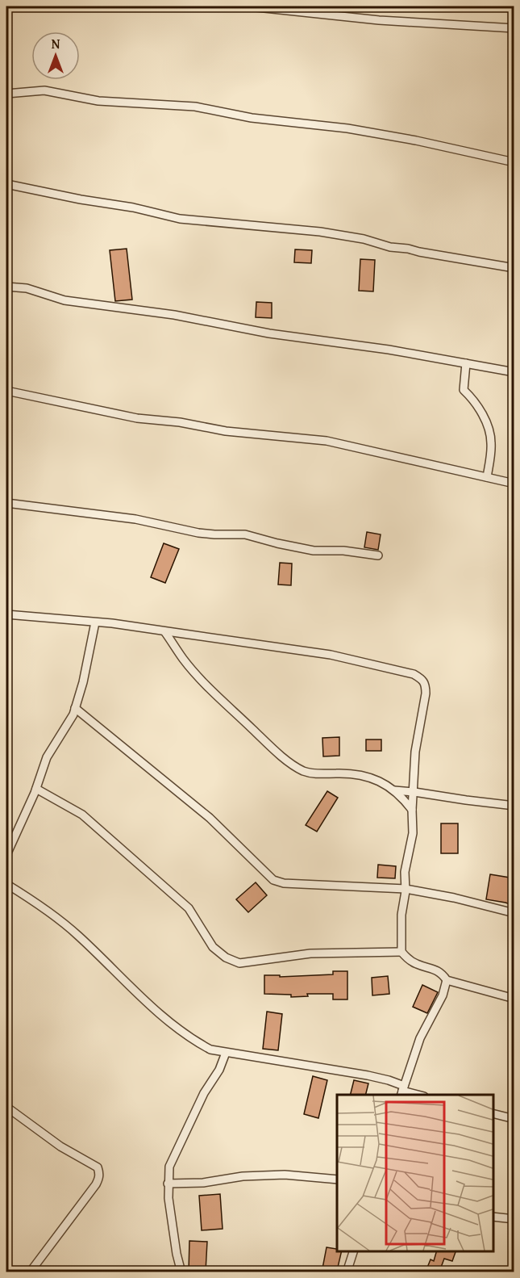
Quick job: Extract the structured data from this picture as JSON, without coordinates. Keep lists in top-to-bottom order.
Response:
{
  "north": "top"
}
